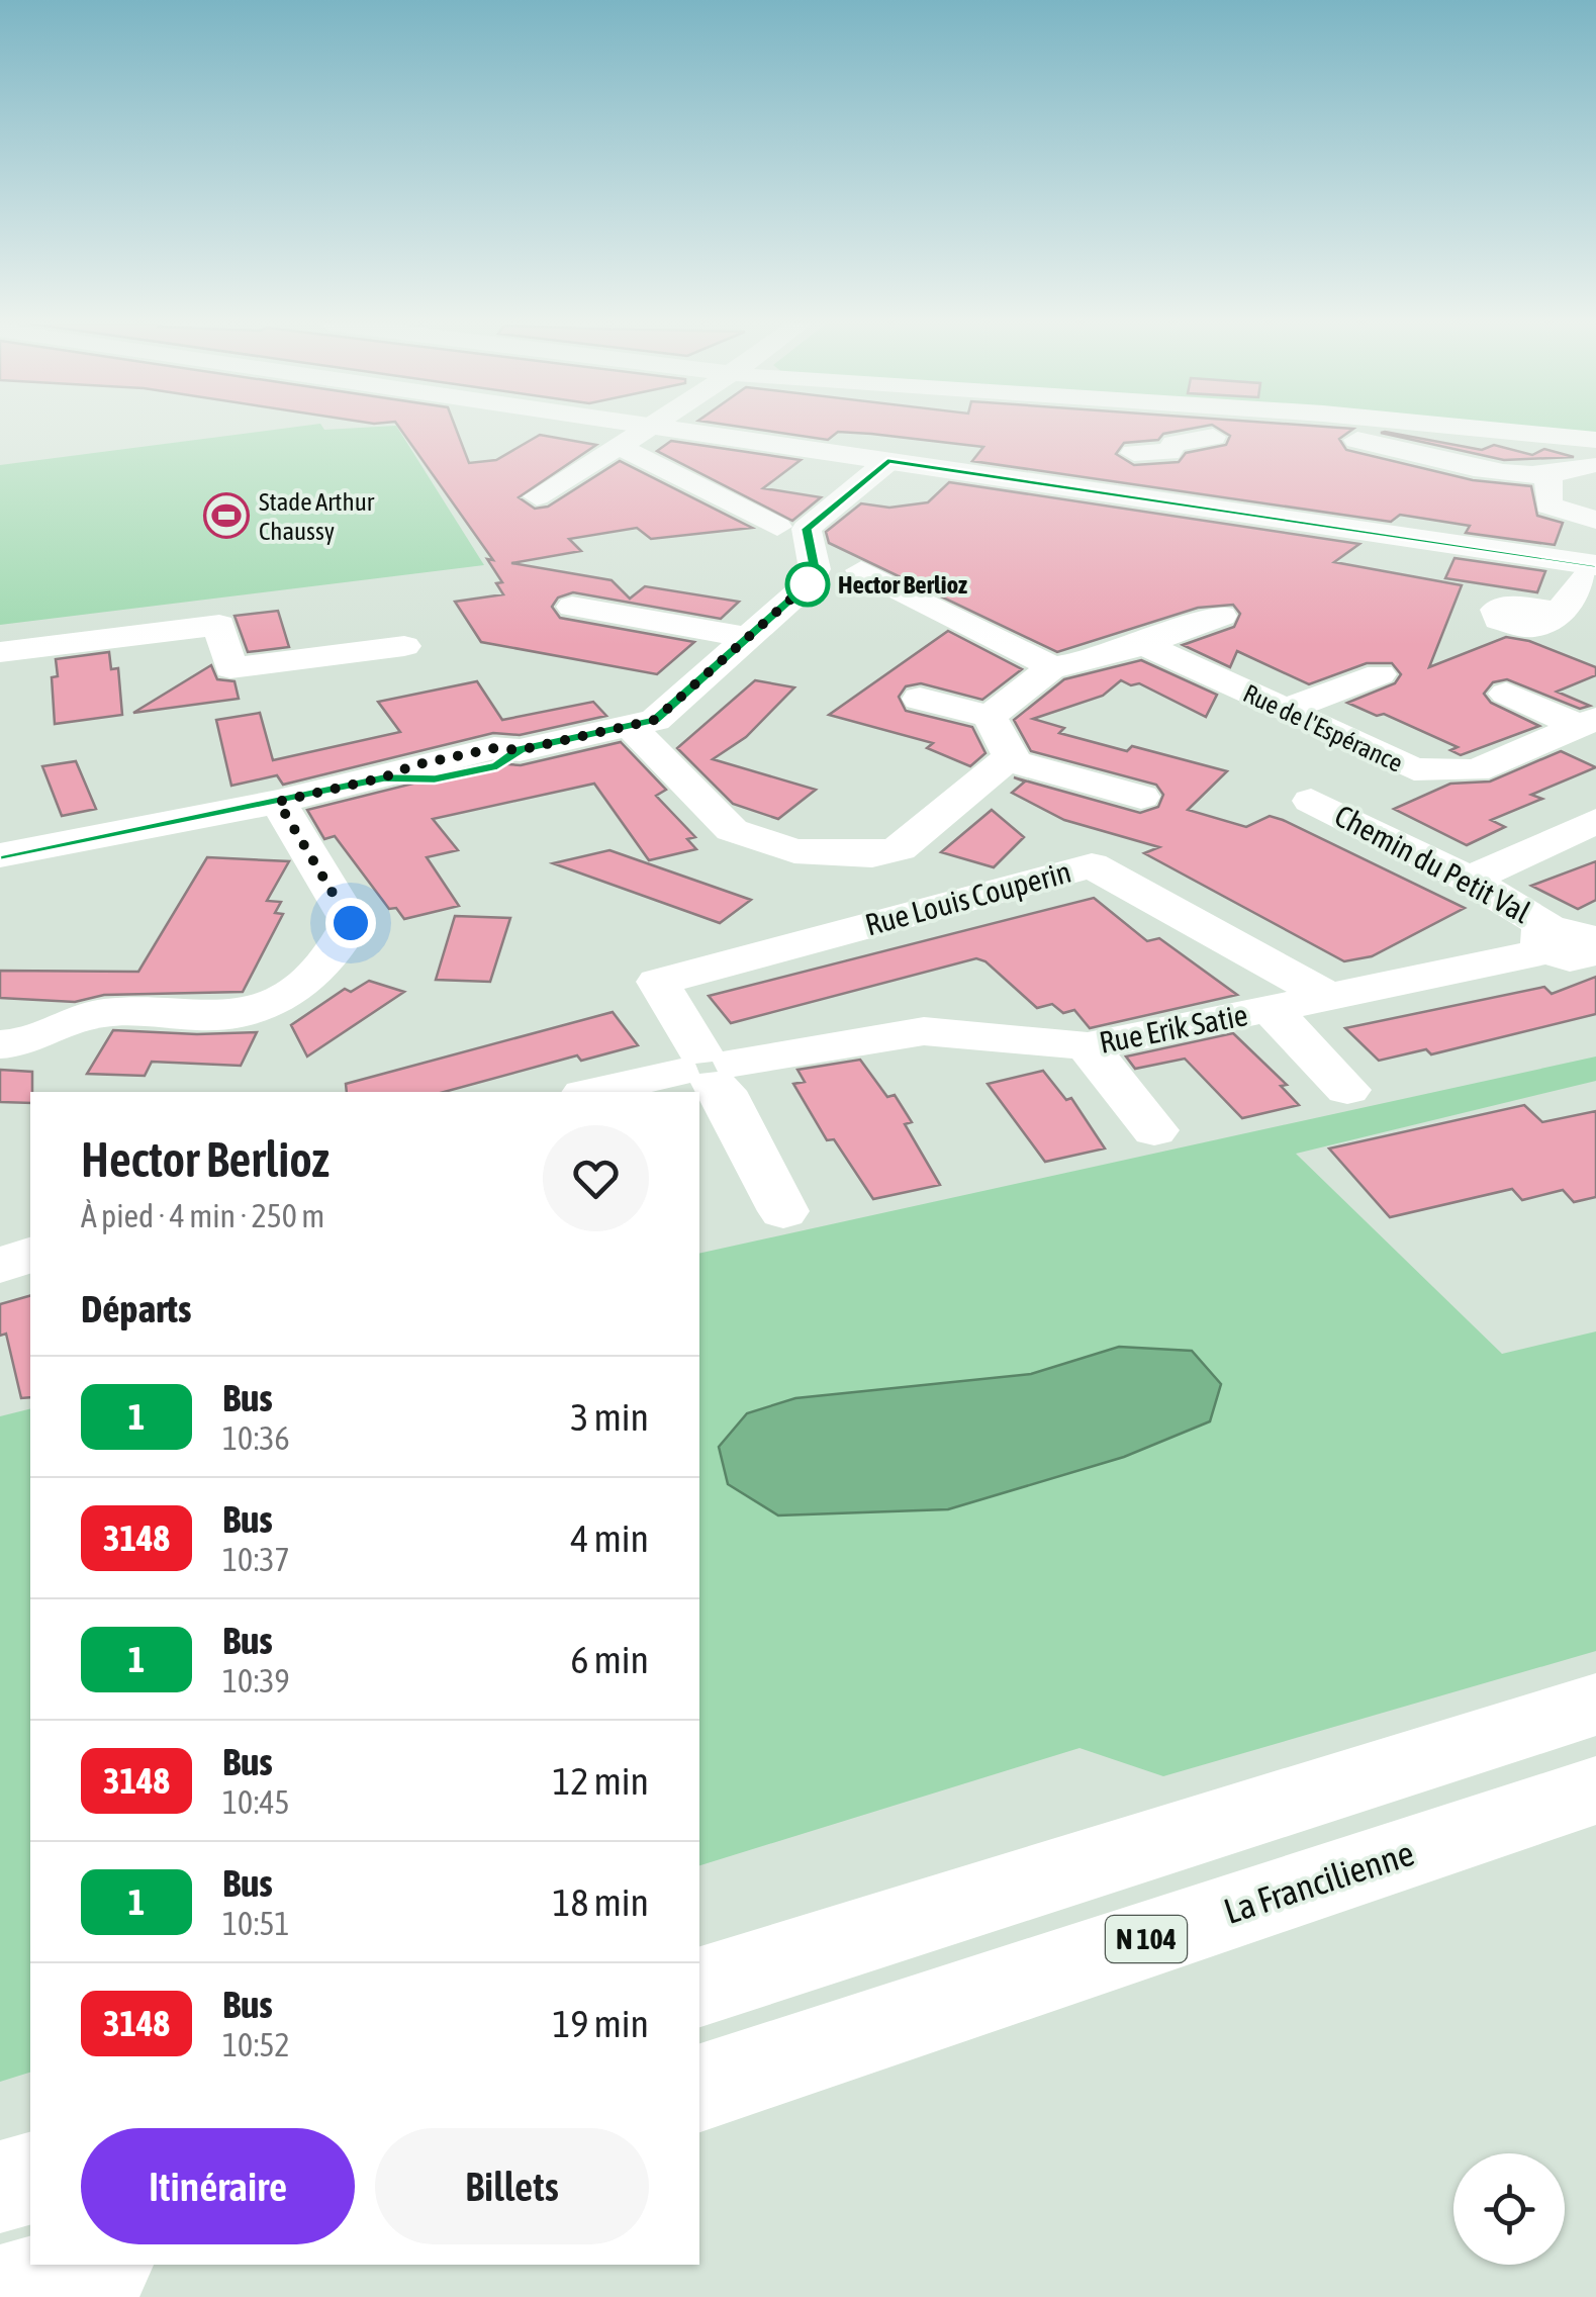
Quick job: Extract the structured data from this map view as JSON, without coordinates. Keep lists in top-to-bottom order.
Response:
{
  "streets": {
    "main road": ["La Francilienne", "N 104"],
    "street": [
      "Rue de l'Espérance",
      "Chemin du Petit Val",
      "Rue Louis Couperin",
      "Rue Erik Satie"
    ]
  },
  "crossings": [
    ["Chemin du Petit Val", "Rue Erik Satie"],
    ["Rue Louis Couperin", "Rue Erik Satie"]
  ],
  "places": {
    "sports": ["Stade Arthur Chaussy"],
    "other": ["Hector Berlioz"]
  },
  "lines": ["bus line 1"],
  "page": {
    "heading": [
      ["Hector Berlioz", "À pied · 4 min · 250 m"],
      "Départs"
    ],
    "list": [
      {
        "mark": "1",
        "name": "Bus",
        "note": "10:36",
        "value": "3 min"
      },
      {
        "mark": "3148",
        "name": "Bus",
        "note": "10:37",
        "value": "4 min"
      },
      {
        "mark": "1",
        "name": "Bus",
        "note": "10:39",
        "value": "6 min"
      },
      {
        "mark": "3148",
        "name": "Bus",
        "note": "10:45",
        "value": "12 min"
      },
      {
        "mark": "1",
        "name": "Bus",
        "note": "10:51",
        "value": "18 min"
      },
      {
        "mark": "3148",
        "name": "Bus",
        "note": "10:52",
        "value": "19 min"
      }
    ],
    "buttons": ["Itinéraire", "Billets"]
  }
}
